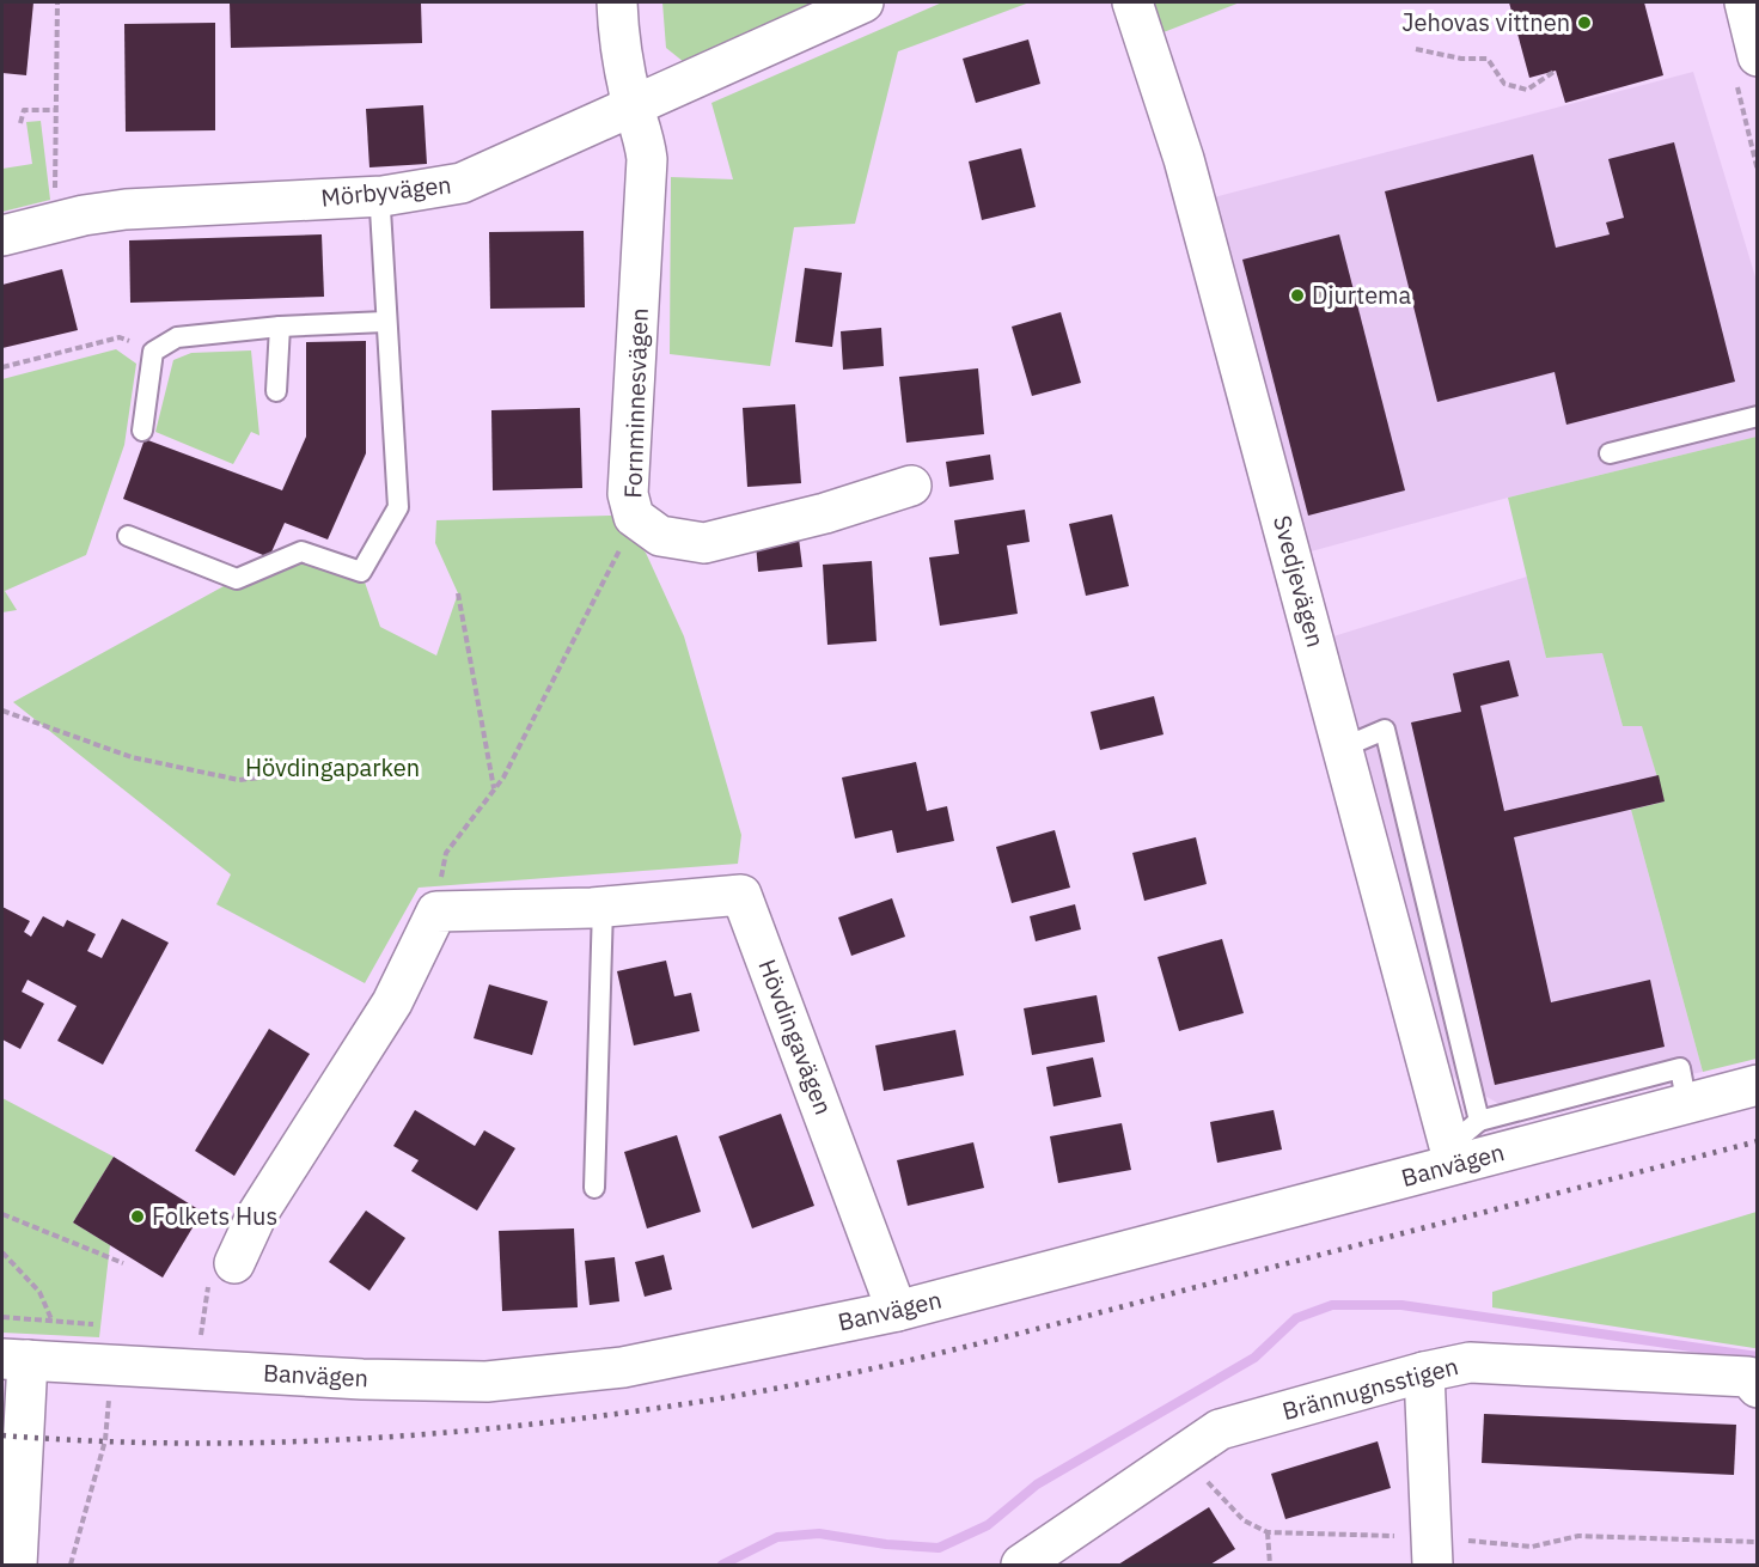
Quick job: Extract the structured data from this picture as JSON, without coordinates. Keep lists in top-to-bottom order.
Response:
{
  "streets": {
    "street": [
      "Mörbyvägen",
      "Fornminnesvägen",
      "Svedjevägen",
      "Hövdingavägen",
      "Banvägen",
      "Brännugnsstigen"
    ]
  },
  "crossings": [
    ["Mörbyvägen", "Fornminnesvägen"],
    ["Svedjevägen", "Banvägen"],
    ["Hövdingavägen", "Banvägen"]
  ],
  "parks": ["Hövdingaparken"],
  "places": ["Jehovas vittnen", "Djurtema", "Folkets Hus"]
}
